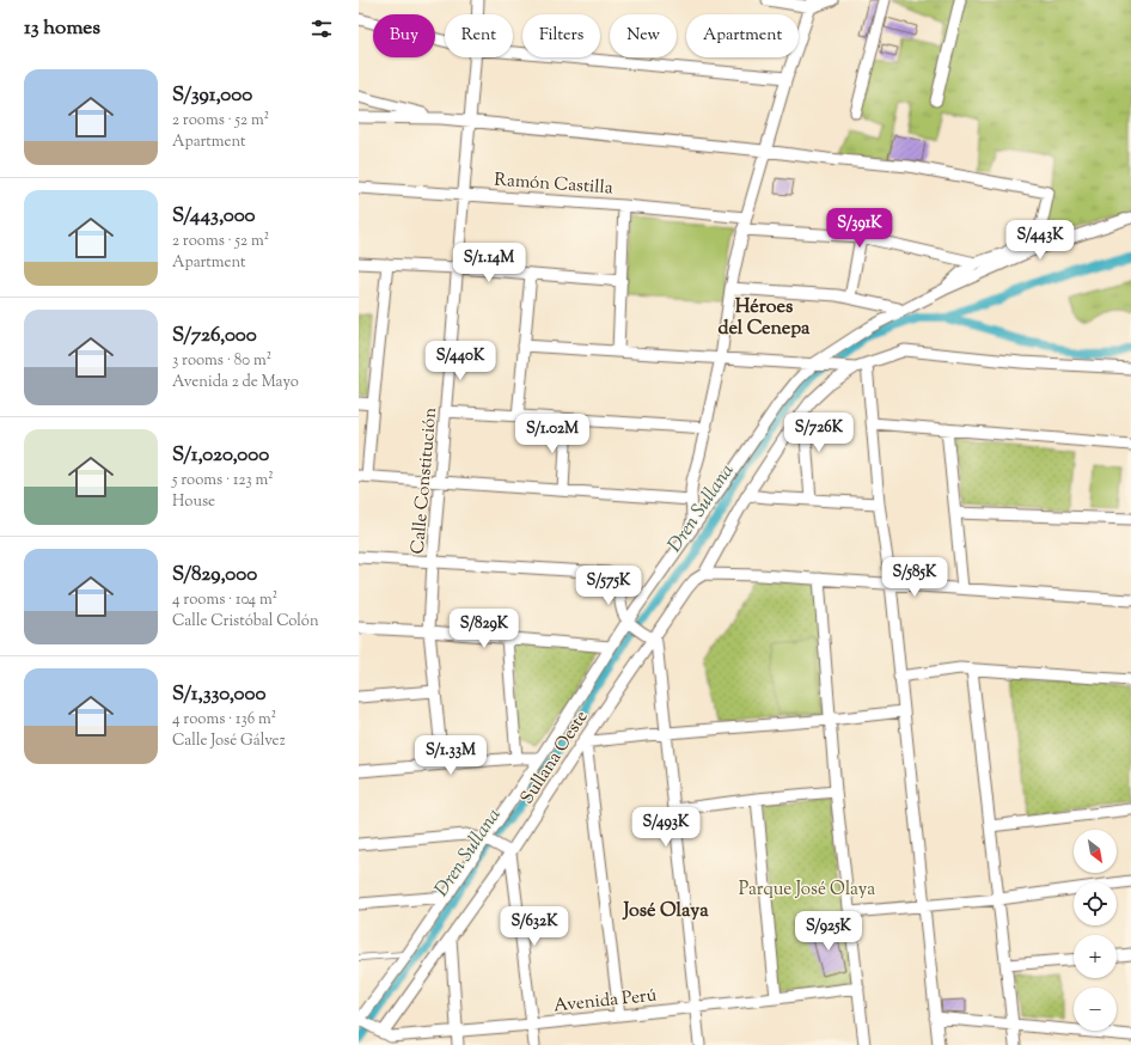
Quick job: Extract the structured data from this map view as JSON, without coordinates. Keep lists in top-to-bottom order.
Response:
{
  "streets": {
    "street": [
      "Ramón Castilla",
      "Calle Constitución",
      "Sullana Oeste",
      "Avenida Perú"
    ]
  },
  "crossings": [
    ["Ramón Castilla", "Calle Constitución"],
    ["Sullana Oeste", "Avenida Perú"]
  ],
  "districts": ["Héroes del Cenepa", "José Olaya"],
  "water": ["Dren Sullana"],
  "parks": ["Parque José Olaya"],
  "north": "bottom right",
  "page": {
    "heading": "13 homes",
    "chip": [
      "Buy",
      "Rent",
      "Filters",
      "New",
      "Apartment"
    ],
    "list": [
      {
        "name": "S/391,000",
        "note": "2 rooms · 52 m² · Apartment"
      },
      {
        "name": "S/443,000",
        "note": "2 rooms · 52 m² · Apartment"
      },
      {
        "name": "S/726,000",
        "note": "3 rooms · 80 m² · Avenida 2 de Mayo"
      },
      {
        "name": "S/1,020,000",
        "note": "5 rooms · 123 m² · House"
      },
      {
        "name": "S/829,000",
        "note": "4 rooms · 104 m² · Calle Cristóbal Colón"
      },
      {
        "name": "S/1,330,000",
        "note": "4 rooms · 136 m² · Calle José Gálvez"
      }
    ],
    "price": [
      "S/391K",
      "S/443K",
      "S/1.14M",
      "S/440K",
      "S/726K",
      "S/1.02M",
      "S/585K",
      "S/575K",
      "S/829K",
      "S/1.33M",
      "S/493K",
      "S/632K",
      "S/925K"
    ],
    "map_buttons": ["+", "−"]
  }
}
